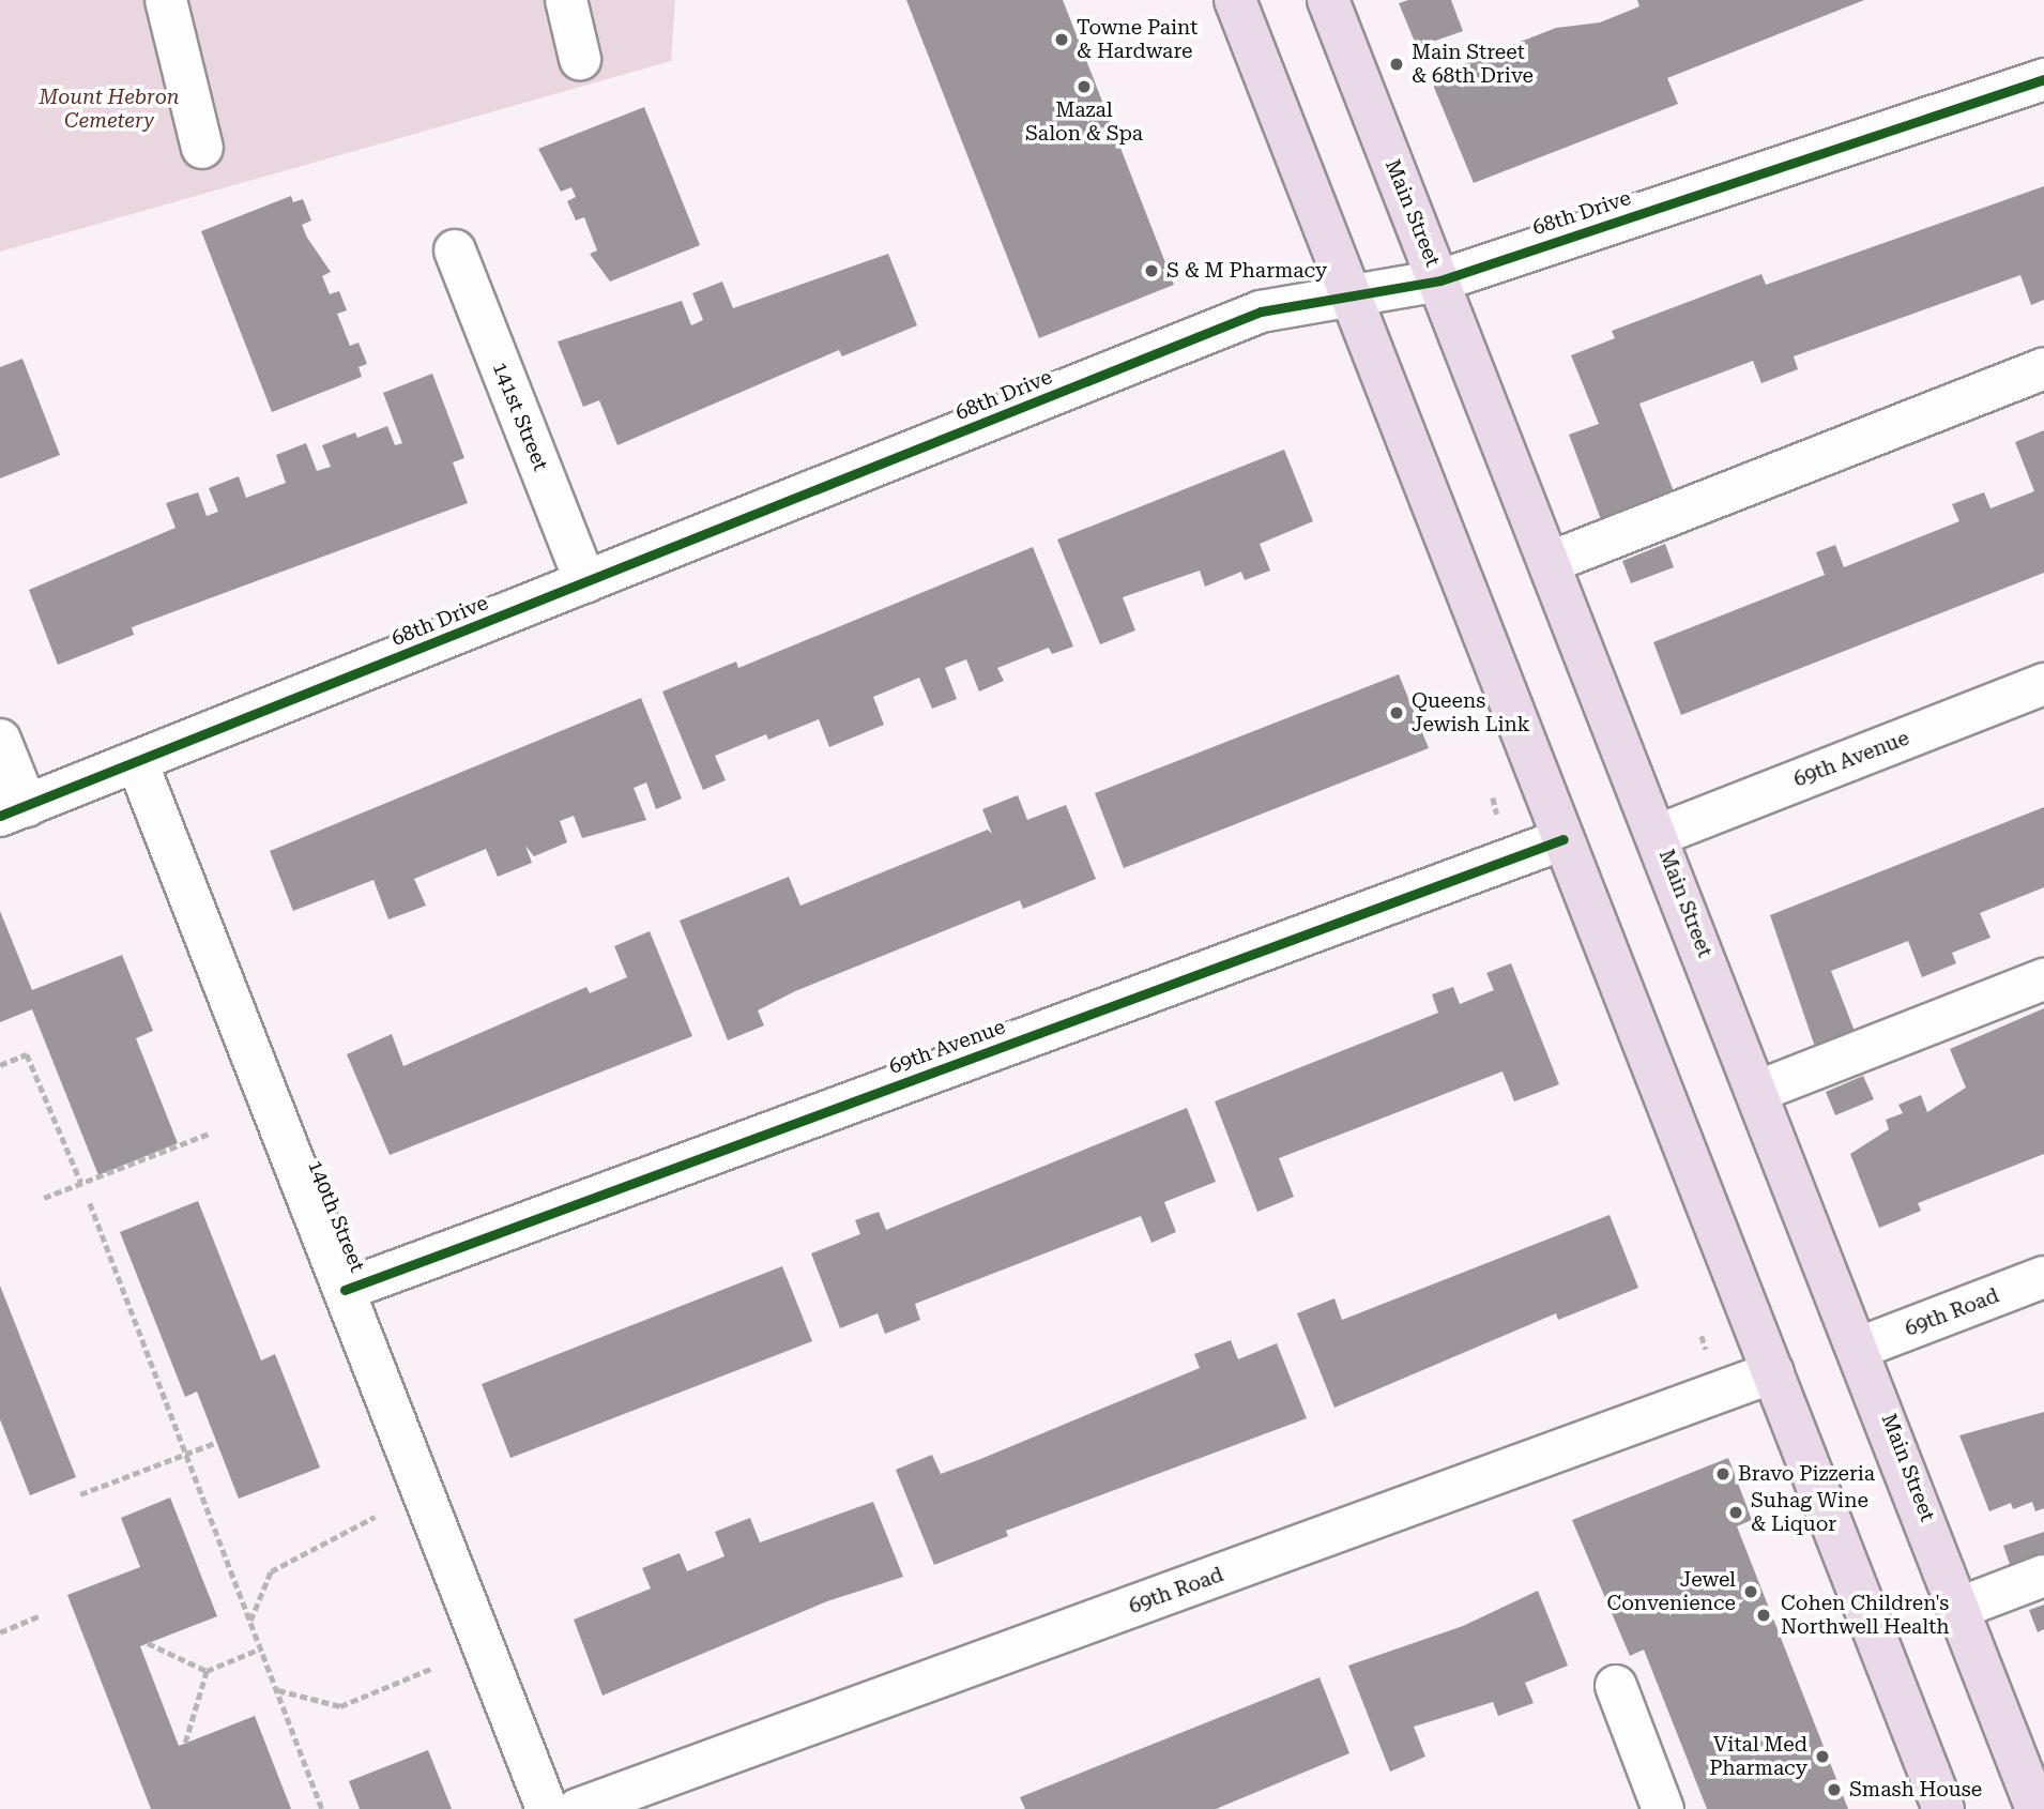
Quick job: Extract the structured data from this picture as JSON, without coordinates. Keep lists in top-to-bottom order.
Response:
{
  "streets": {
    "main road": ["Main Street"],
    "street": [
      "68th Drive",
      "141st Street",
      "69th Avenue",
      "140th Street",
      "69th Road"
    ]
  },
  "crossings": [
    ["Main Street", "68th Drive"],
    ["Main Street", "69th Avenue"],
    ["Main Street", "69th Road"],
    ["68th Drive", "141st Street"],
    ["68th Drive", "140th Street"],
    ["69th Avenue", "140th Street"]
  ],
  "parks": ["Mount Hebron Cemetery"],
  "places": [
    "Towne Paint & Hardware",
    "Main Street & 68th Drive",
    "Mazal Salon & Spa",
    "S & M Pharmacy",
    "Queens Jewish Link",
    "Bravo Pizzeria",
    "Suhag Wine & Liquor",
    "Jewel Convenience",
    "Cohen Children's Northwell Health",
    "Vital Med Pharmacy",
    "Smash House"
  ]
}
